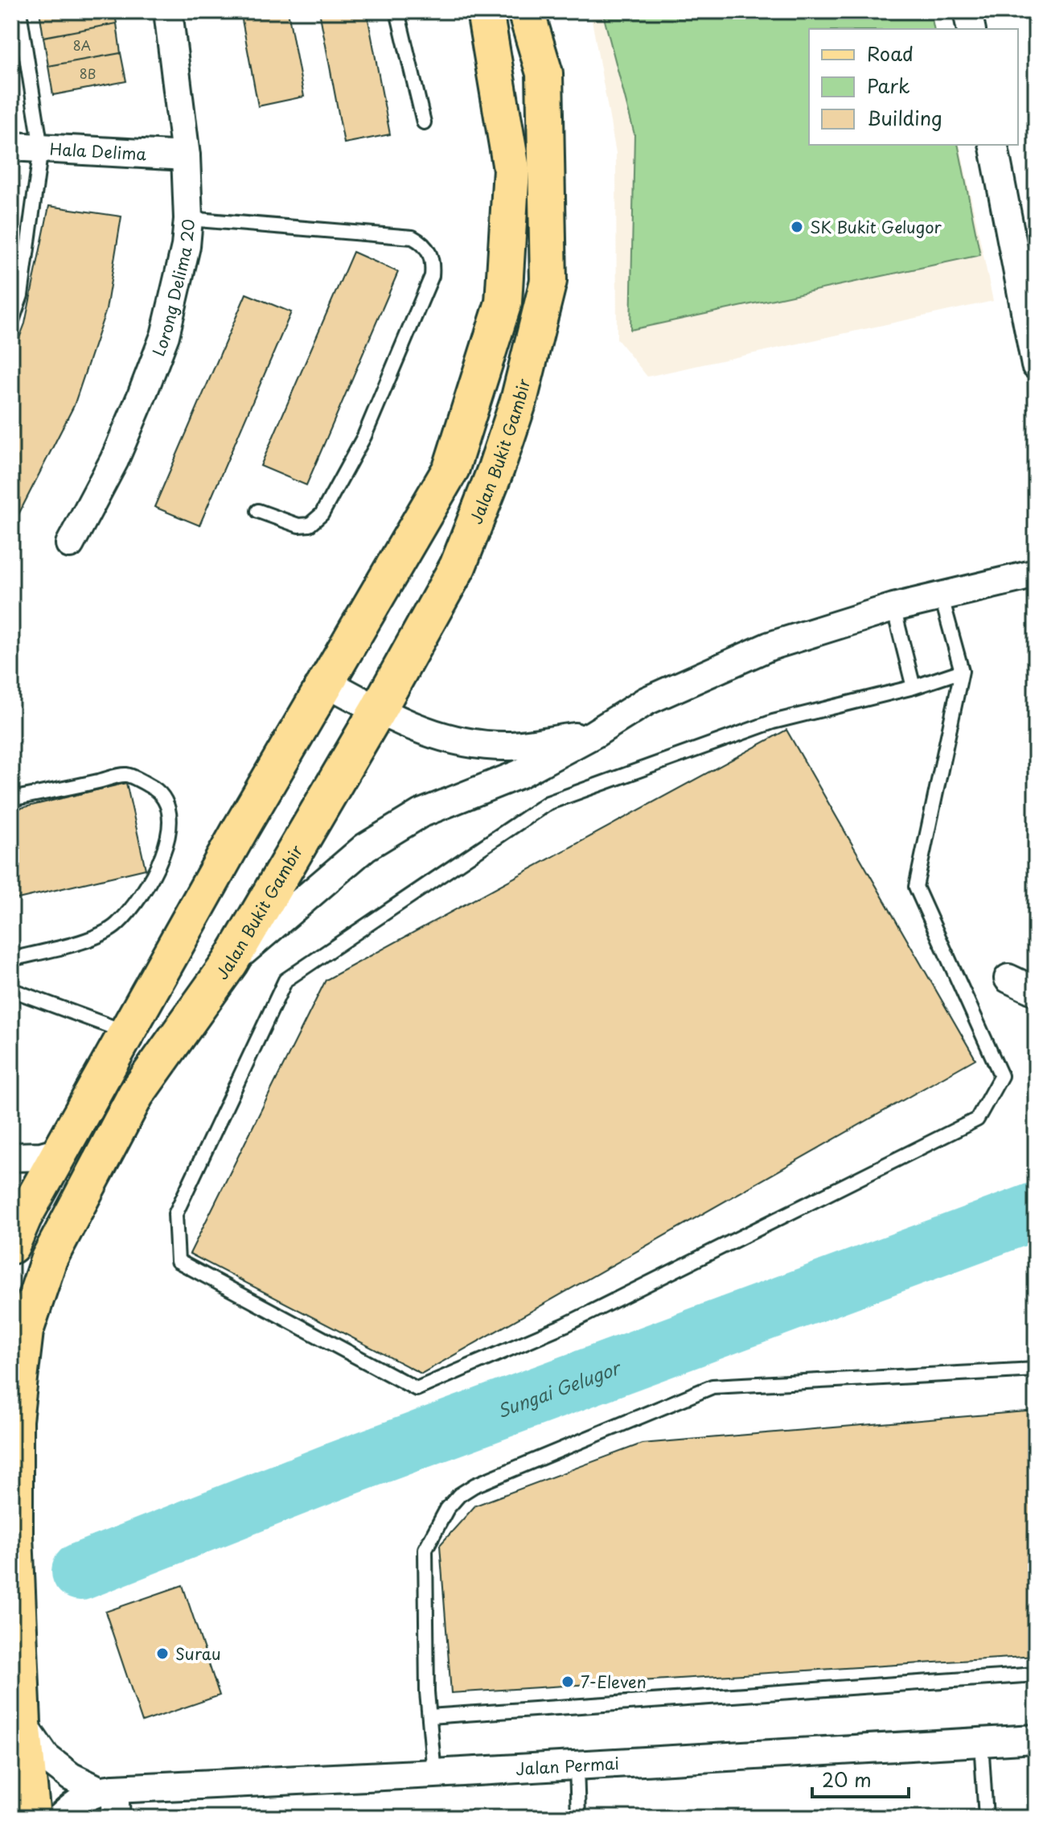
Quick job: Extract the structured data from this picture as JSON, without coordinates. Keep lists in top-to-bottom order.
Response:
{
  "streets": {
    "main road": ["Jalan Bukit Gambir"],
    "street": ["Hala Delima", "Lorong Delima 20", "Jalan Permai"]
  },
  "crossings": [
    ["Hala Delima", "Lorong Delima 20"],
    ["Jalan Bukit Gambir", "Jalan Permai"]
  ],
  "water": ["Sungai Gelugor"],
  "places": ["SK Bukit Gelugor", "Surau", "7-Eleven"],
  "house_numbers": ["8A", "8B"],
  "legend": ["Road", "Park", "Building"],
  "scale_bar": "20 m"
}
